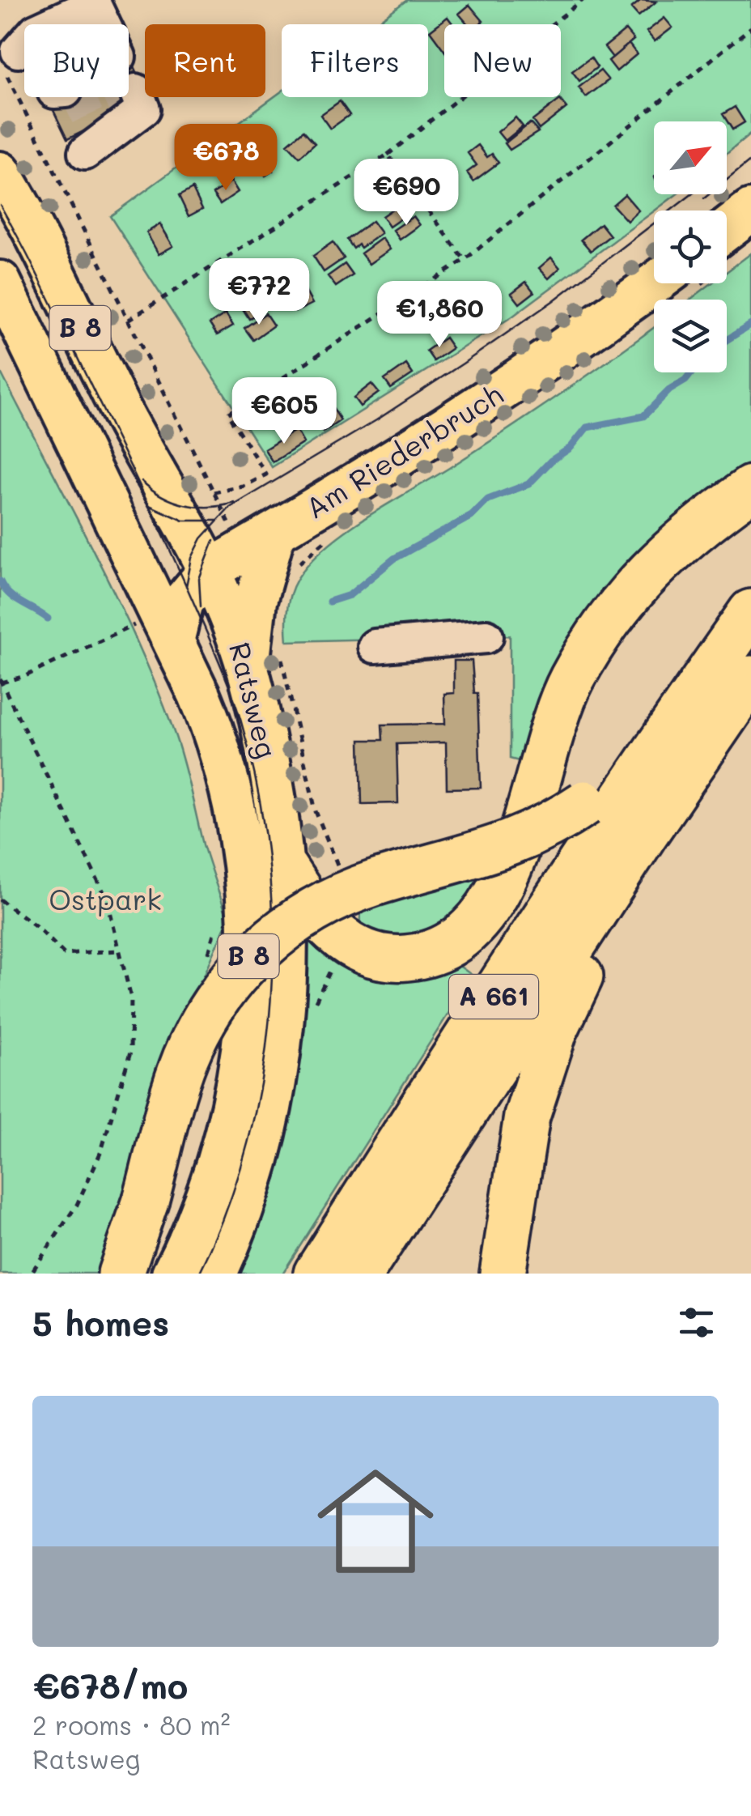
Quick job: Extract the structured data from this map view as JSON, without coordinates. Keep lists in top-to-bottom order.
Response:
{
  "streets": {
    "highway": ["A 661"],
    "main road": ["B 8", "Am Riederbruch", "Ratsweg"]
  },
  "crossings": [
    ["Am Riederbruch", "Ratsweg"]
  ],
  "parks": ["Ostpark"],
  "north": "top right",
  "page": {
    "chip": [
      "Buy",
      "Rent",
      "Filters",
      "New"
    ],
    "price": [
      "€678",
      "€690",
      "€772",
      "€1,860",
      "€605"
    ],
    "heading": "5 homes",
    "list": [
      {
        "name": "€678/mo",
        "note": "2 rooms · 80 m² · Ratsweg"
      }
    ]
  }
}
